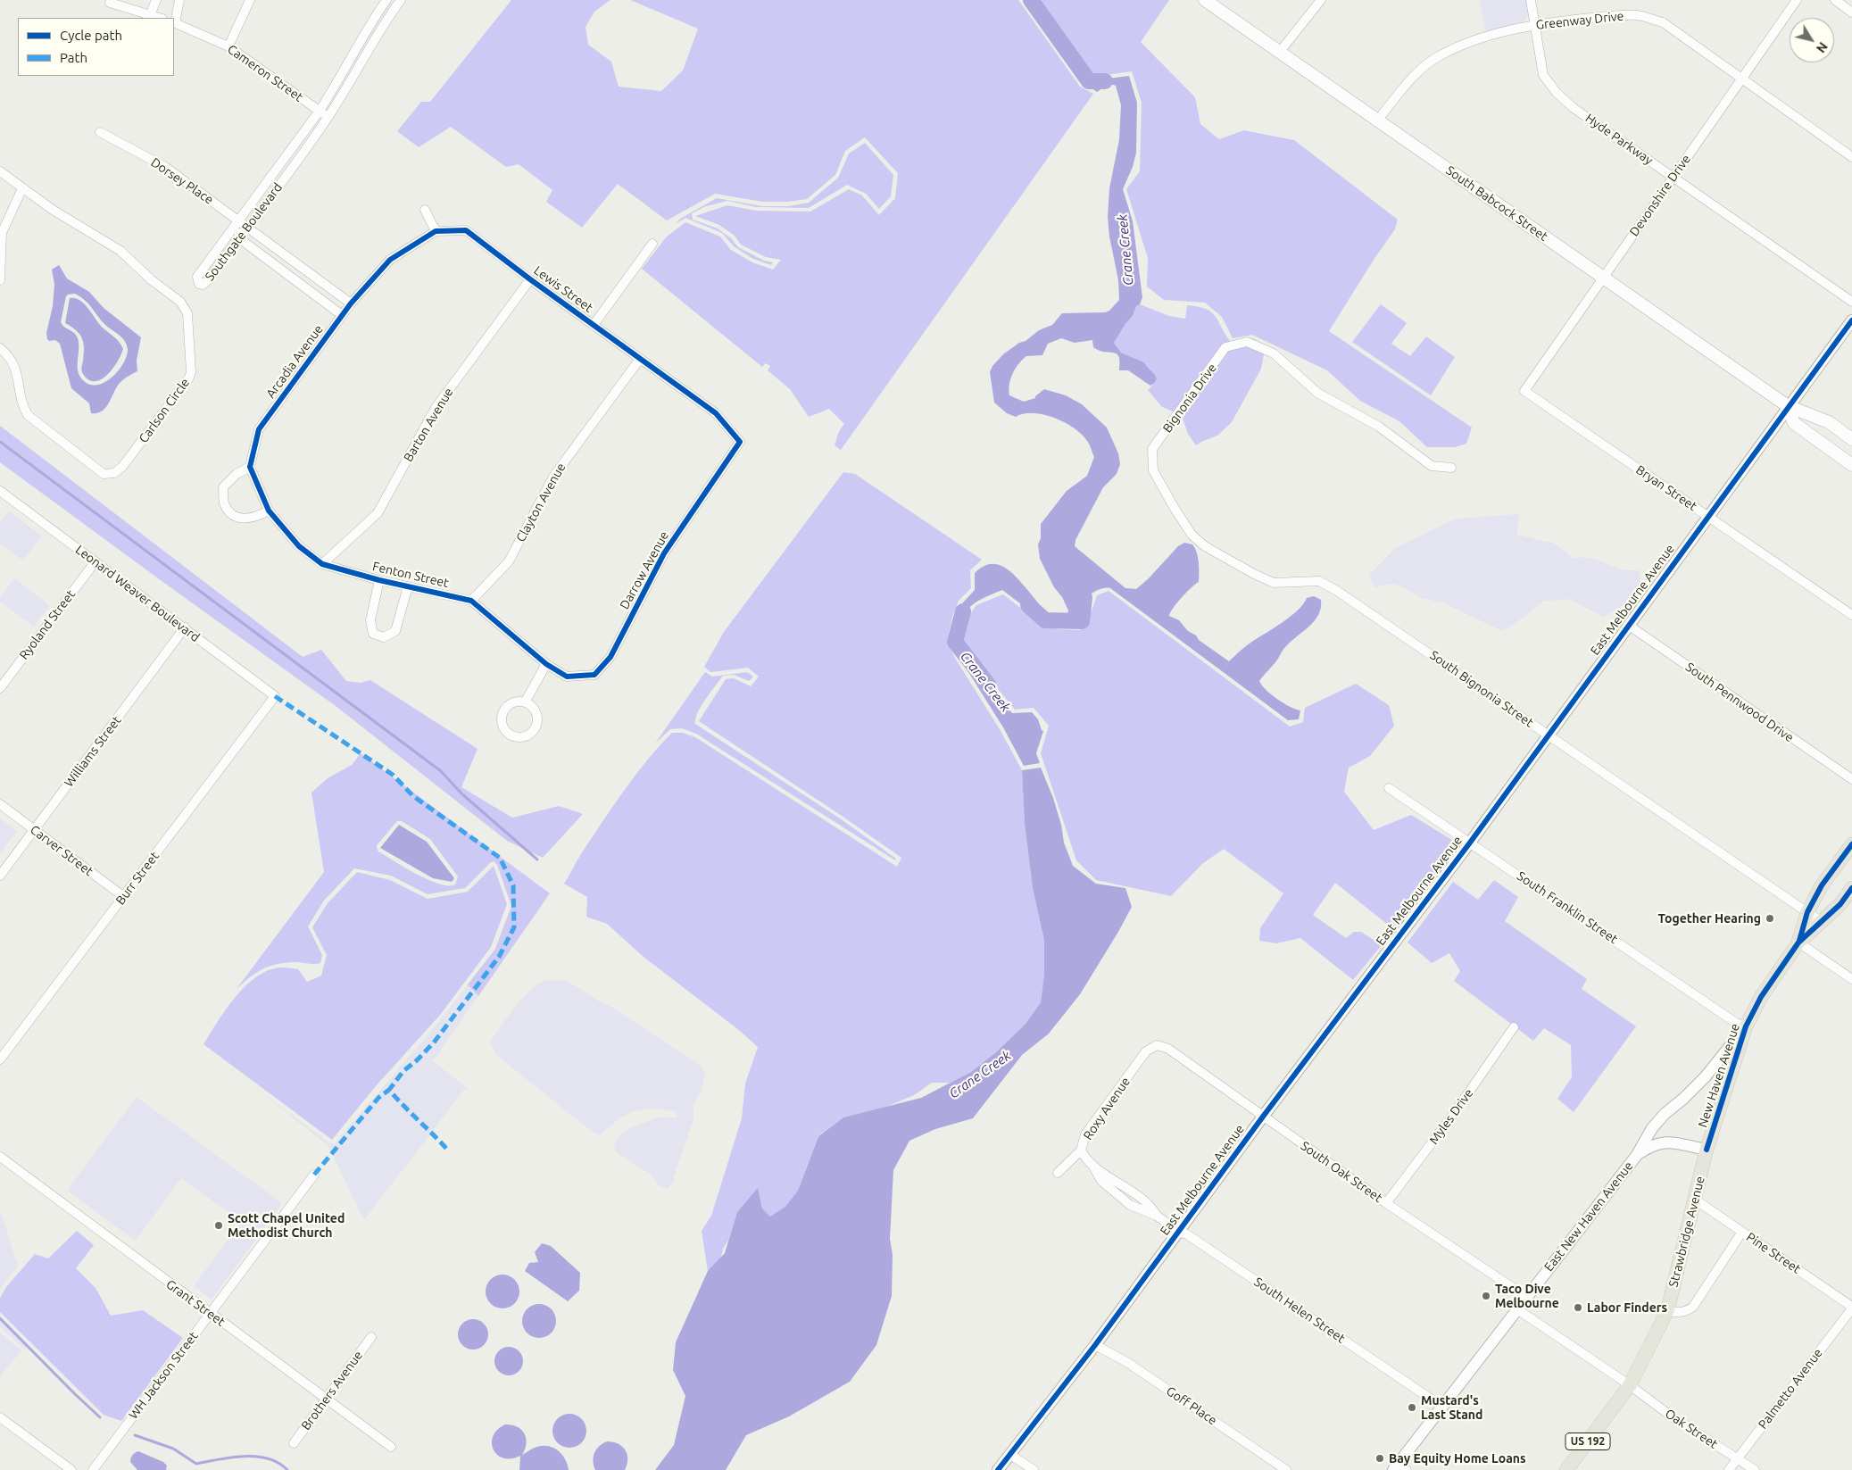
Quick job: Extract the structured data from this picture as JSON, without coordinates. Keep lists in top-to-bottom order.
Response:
{
  "streets": {
    "main road": [
      "South Babcock Street",
      "New Haven Avenue",
      "Strawbridge Avenue",
      "US 192"
    ],
    "street": [
      "Greenway Drive",
      "Cameron Street",
      "Hyde Parkway",
      "Dorsey Place",
      "Devonshire Drive",
      "Southgate Boulevard",
      "Lewis Street",
      "Arcadia Avenue",
      "Bignonia Drive",
      "Carlson Circle",
      "Barton Avenue",
      "Bryan Street",
      "Clayton Avenue",
      "Darrow Avenue",
      "Fenton Street",
      "Leonard Weaver Boulevard",
      "East Melbourne Avenue",
      "Ryoland Street",
      "South Bignonia Street",
      "South Pennwood Drive",
      "Williams Street",
      "Carver Street",
      "Burr Street",
      "South Franklin Street",
      "Roxy Avenue",
      "Myles Drive",
      "South Oak Street",
      "East New Haven Avenue",
      "Pine Street",
      "Grant Street",
      "South Helen Street",
      "WH Jackson Street",
      "Palmetto Avenue",
      "Brothers Avenue",
      "Goff Place",
      "Oak Street"
    ]
  },
  "crossings": [
    ["Greenway Drive", "Hyde Parkway"],
    ["Greenway Drive", "Devonshire Drive"],
    ["Greenway Drive", "South Babcock Street"],
    ["Cameron Street", "Southgate Boulevard"],
    ["Hyde Parkway", "Devonshire Drive"],
    ["Dorsey Place", "Southgate Boulevard"],
    ["Dorsey Place", "Arcadia Avenue"],
    ["Devonshire Drive", "South Babcock Street"],
    ["Devonshire Drive", "Bryan Street"],
    ["South Babcock Street", "East Melbourne Avenue"],
    ["Lewis Street", "Arcadia Avenue"],
    ["Lewis Street", "Barton Avenue"],
    ["Lewis Street", "Clayton Avenue"],
    ["Lewis Street", "Darrow Avenue"],
    ["Arcadia Avenue", "Fenton Street"],
    ["Bignonia Drive", "South Bignonia Street"],
    ["Barton Avenue", "Fenton Street"],
    ["Bryan Street", "East Melbourne Avenue"],
    ["Clayton Avenue", "Fenton Street"],
    ["Darrow Avenue", "Fenton Street"],
    ["Leonard Weaver Boulevard", "Ryoland Street"],
    ["Leonard Weaver Boulevard", "Williams Street"],
    ["Leonard Weaver Boulevard", "Burr Street"],
    ["East Melbourne Avenue", "South Bignonia Street"],
    ["East Melbourne Avenue", "South Pennwood Drive"],
    ["East Melbourne Avenue", "South Franklin Street"],
    ["East Melbourne Avenue", "South Oak Street"],
    ["East Melbourne Avenue", "South Helen Street"],
    ["East Melbourne Avenue", "Goff Place"],
    ["South Bignonia Street", "New Haven Avenue"],
    ["Williams Street", "Carver Street"],
    ["Carver Street", "Burr Street"],
    ["South Franklin Street", "New Haven Avenue"],
    ["South Franklin Street", "East New Haven Avenue"],
    ["New Haven Avenue", "East New Haven Avenue"],
    ["New Haven Avenue", "Strawbridge Avenue"],
    ["Roxy Avenue", "South Oak Street"],
    ["Roxy Avenue", "South Helen Street"],
    ["Myles Drive", "South Oak Street"],
    ["South Oak Street", "East New Haven Avenue"],
    ["East New Haven Avenue", "Strawbridge Avenue"],
    ["East New Haven Avenue", "South Helen Street"],
    ["Strawbridge Avenue", "Pine Street"],
    ["Strawbridge Avenue", "Oak Street"],
    ["Pine Street", "Palmetto Avenue"],
    ["Grant Street", "WH Jackson Street"],
    ["Grant Street", "Brothers Avenue"],
    ["Palmetto Avenue", "Oak Street"]
  ],
  "water": ["Crane Creek"],
  "places": [
    "Together Hearing",
    "Scott Chapel United Methodist Church",
    "Taco Dive Melbourne",
    "Labor Finders",
    "Mustard's Last Stand",
    "Bay Equity Home Loans"
  ],
  "legend": ["Cycle path", "Path"],
  "north": "bottom right"
}
